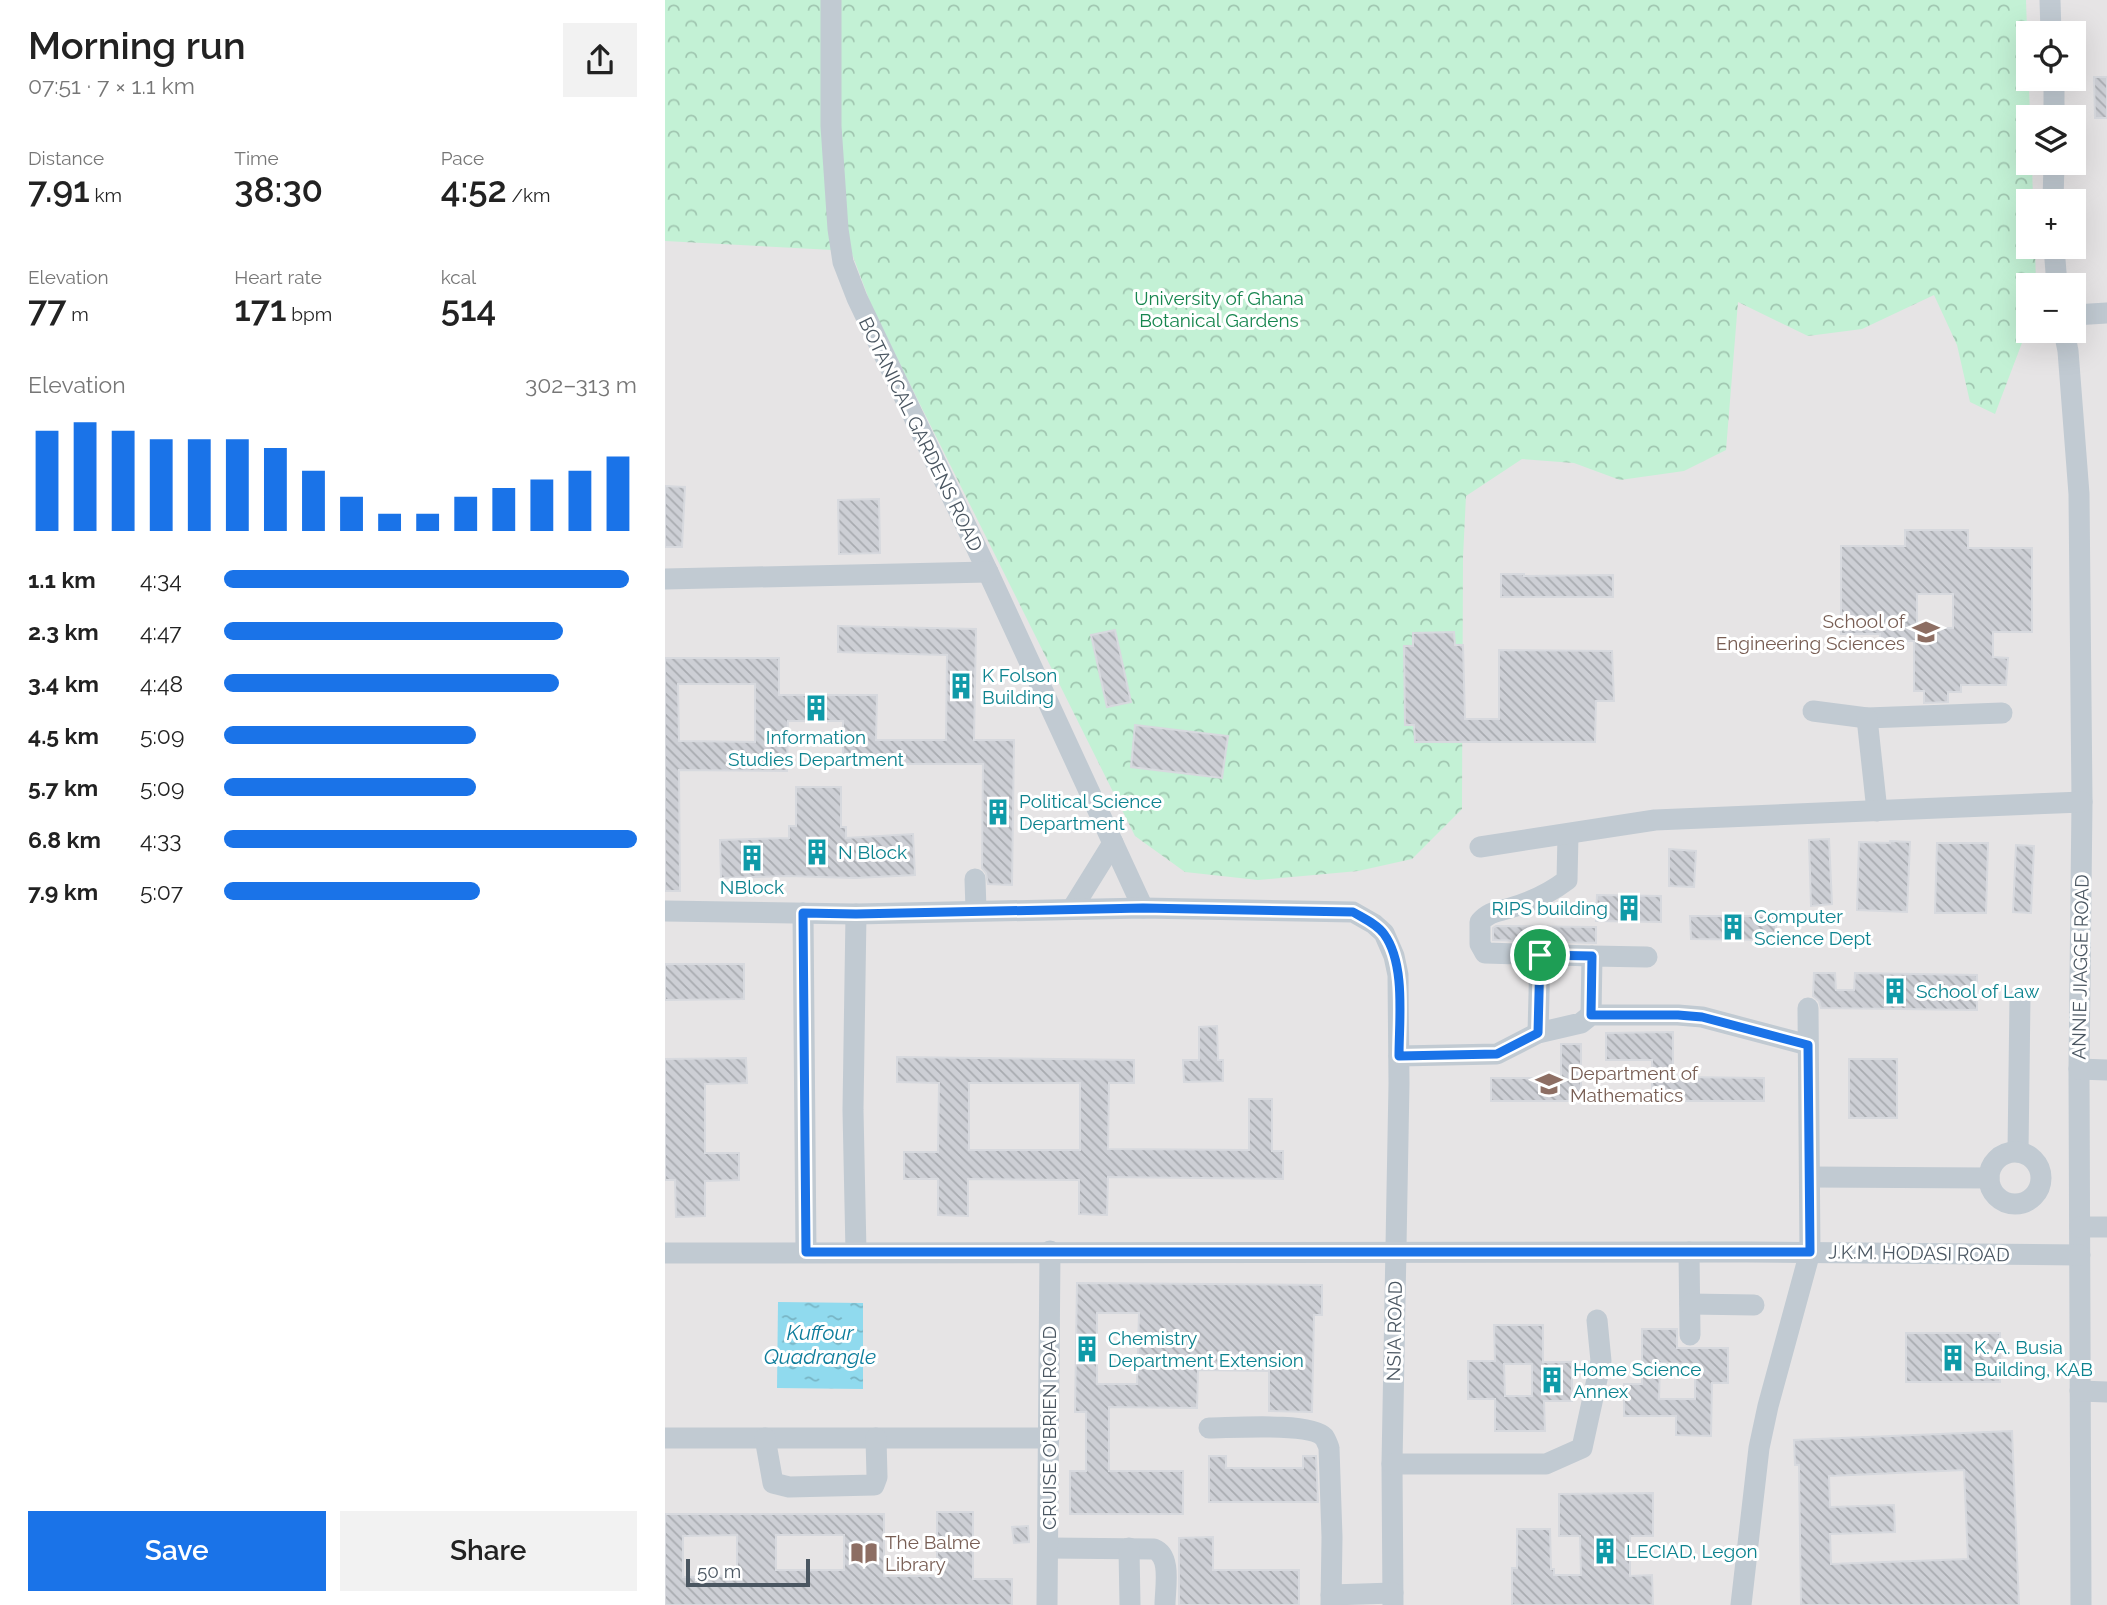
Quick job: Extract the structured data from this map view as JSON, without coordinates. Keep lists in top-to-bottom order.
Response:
{
  "streets": {
    "street": [
      "BOTANICAL GARDENS ROAD",
      "ANNIE JIAGGE ROAD",
      "J.K.M. HODASI ROAD",
      "NSIA ROAD",
      "CRUISE O'BRIEN ROAD"
    ]
  },
  "crossings": [
    ["BOTANICAL GARDENS ROAD", "NSIA ROAD"],
    ["ANNIE JIAGGE ROAD", "J.K.M. HODASI ROAD"],
    ["J.K.M. HODASI ROAD", "NSIA ROAD"],
    ["J.K.M. HODASI ROAD", "CRUISE O'BRIEN ROAD"]
  ],
  "water": ["Kuffour Quadrangle"],
  "parks": ["University of Ghana Botanical Gardens"],
  "places": {
    "school or university": ["School of Engineering Sciences", "Department of Mathematics"],
    "building": [
      "K Folson Building",
      "Information Studies Department",
      "Political Science Department",
      "N Block",
      "NBlock",
      "RIPS building",
      "Computer Science Dept",
      "School of Law",
      "Chemistry Department Extension",
      "K. A. Busia Building, KAB",
      "Home Science Annex",
      "LECIAD, Legon"
    ],
    "library": ["The Balme Library"]
  },
  "scale_bar": "50 m",
  "page": {
    "heading": ["Morning run", "07:51 · 7 × 1.1 km"],
    "map_buttons": ["+", "−"],
    "stats": [
      ["Distance", "7.91 km"],
      ["Time", "38:30"],
      ["Pace", "4:52 /km"],
      ["Elevation", "77 m"],
      ["Heart rate", "171 bpm"],
      ["kcal", "514"]
    ],
    "chart": ["Elevation", "302–313 m"],
    "list": [
      {
        "name": "1.1 km",
        "note": "4:34"
      },
      {
        "name": "2.3 km",
        "note": "4:47"
      },
      {
        "name": "3.4 km",
        "note": "4:48"
      },
      {
        "name": "4.5 km",
        "note": "5:09"
      },
      {
        "name": "5.7 km",
        "note": "5:09"
      },
      {
        "name": "6.8 km",
        "note": "4:33"
      },
      {
        "name": "7.9 km",
        "note": "5:07"
      }
    ],
    "buttons": ["Save", "Share"],
    "scale": "50 m"
  }
}
